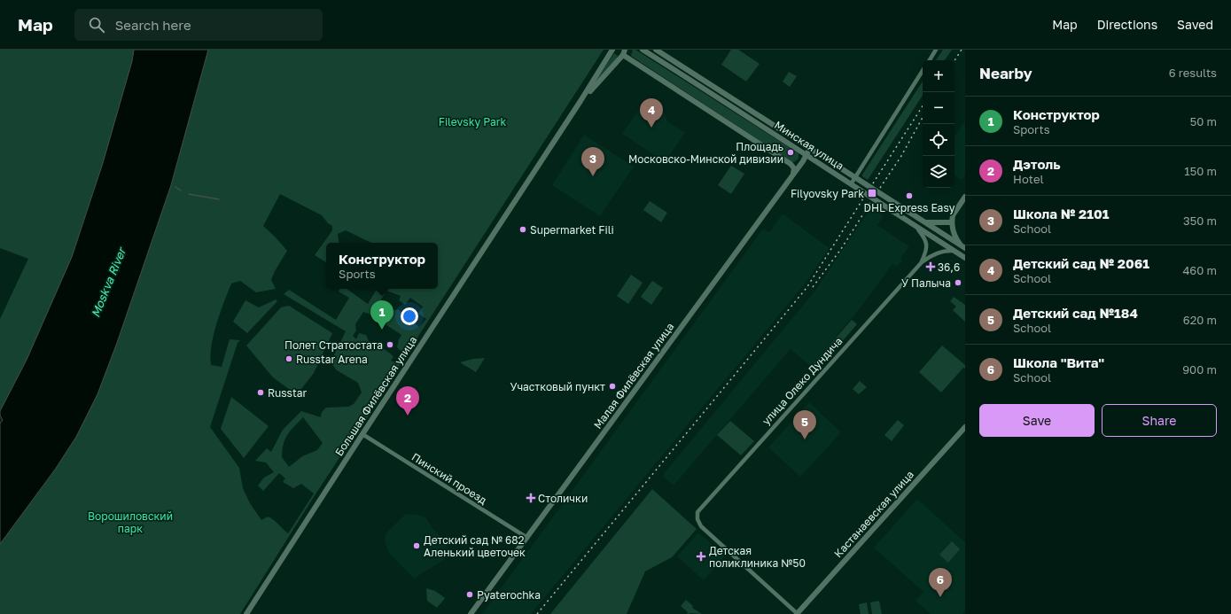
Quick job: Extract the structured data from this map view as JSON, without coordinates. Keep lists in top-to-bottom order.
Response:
{
  "streets": {
    "street": [
      "Минская улица",
      "Малая Филёвская улица",
      "улица Олеко Дундича",
      "Большая Филёвская улица",
      "Пинский проезд",
      "Кастанаевская улица"
    ]
  },
  "crossings": [
    ["Минская улица", "Малая Филёвская улица"],
    ["Минская улица", "улица Олеко Дундича"],
    ["Малая Филёвская улица", "Пинский проезд"],
    ["улица Олеко Дундича", "Кастанаевская улица"],
    ["Большая Филёвская улица", "Пинский проезд"]
  ],
  "water": ["Moskva River"],
  "parks": ["Filevsky Park", "Ворошиловский парк"],
  "places": {
    "other": [
      "Площадь Московско-Минской дивизии",
      "DHL Express Easy",
      "Supermarket Fili",
      "У Палыча",
      "Полет Стратостата",
      "Russtar Arena",
      "Участковый пункт",
      "Russtar",
      "Детский сад № 682 Аленький цветочек",
      "Pyaterochka"
    ],
    "transit": ["Filyovsky Park"],
    "health": ["36,6", "Столички", "Детская поликлиника №50"]
  },
  "page": {
    "header": "Map",
    "search": "Search here",
    "nav": ["Map", "Directions", "Saved"],
    "heading": ["Nearby", "6 results"],
    "map_buttons": ["+", "−"],
    "list": [
      {
        "mark": "1",
        "name": "Конструктор",
        "note": "Sports",
        "value": "50 m"
      },
      {
        "mark": "2",
        "name": "Дэтоль",
        "note": "Hotel",
        "value": "150 m"
      },
      {
        "mark": "3",
        "name": "Школа № 2101",
        "note": "School",
        "value": "350 m"
      },
      {
        "mark": "4",
        "name": "Детский сад № 2061",
        "note": "School",
        "value": "460 m"
      },
      {
        "mark": "5",
        "name": "Детский сад №184",
        "note": "School",
        "value": "620 m"
      },
      {
        "mark": "6",
        "name": "Школа \"Вита\"",
        "note": "School",
        "value": "900 m"
      }
    ],
    "pins": [
      "4",
      "3",
      "1",
      "2",
      "5",
      "6"
    ],
    "popup": ["Конструктор", "Sports"],
    "buttons": ["Save", "Share"]
  }
}
